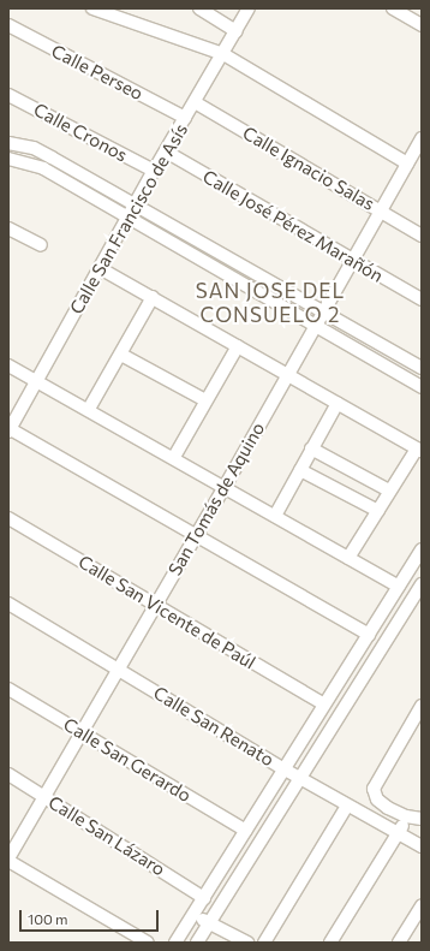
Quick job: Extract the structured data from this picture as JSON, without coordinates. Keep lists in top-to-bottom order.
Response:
{
  "streets": {
    "street": [
      "Calle Perseo",
      "Calle Cronos",
      "Calle Ignacio Salas",
      "Calle San Francisco de Asís",
      "Calle José Pérez Marañón",
      "San Tomás de Aquino",
      "Calle San Vicente de Paúl",
      "Calle San Renato",
      "Calle San Gerardo",
      "Calle San Lázaro"
    ]
  },
  "crossings": [
    ["Calle Perseo", "Calle San Francisco de Asís"],
    ["Calle Cronos", "Calle San Francisco de Asís"],
    ["Calle Ignacio Salas", "Calle San Francisco de Asís"],
    ["Calle Ignacio Salas", "San Tomás de Aquino"],
    ["Calle San Francisco de Asís", "Calle José Pérez Marañón"],
    ["Calle José Pérez Marañón", "San Tomás de Aquino"],
    ["San Tomás de Aquino", "Calle San Vicente de Paúl"],
    ["San Tomás de Aquino", "Calle San Renato"],
    ["San Tomás de Aquino", "Calle San Gerardo"],
    ["San Tomás de Aquino", "Calle San Lázaro"]
  ],
  "districts": ["SAN JOSE DEL CONSUELO 2"],
  "scale_bar": "100 m"
}
